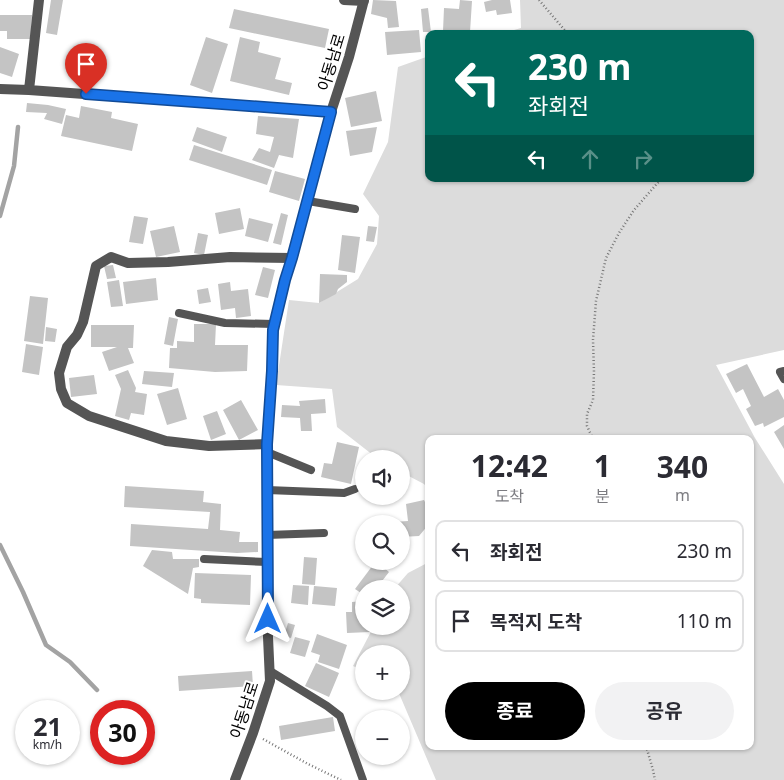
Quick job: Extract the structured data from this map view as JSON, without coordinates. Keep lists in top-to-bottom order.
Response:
{
  "streets": {
    "street": ["아동남로"]
  },
  "page": {
    "turn": ["230 m", "좌회전"],
    "eta": [
      "12:42",
      "도착",
      "1",
      "분",
      "340",
      "m"
    ],
    "map_buttons": ["+", "−"],
    "list": [
      {
        "name": "좌회전",
        "value": "230 m"
      },
      {
        "name": "목적지 도착",
        "value": "110 m"
      }
    ],
    "buttons": ["종료", "공유"],
    "speed": "21 km/h",
    "limit": "30"
  }
}
